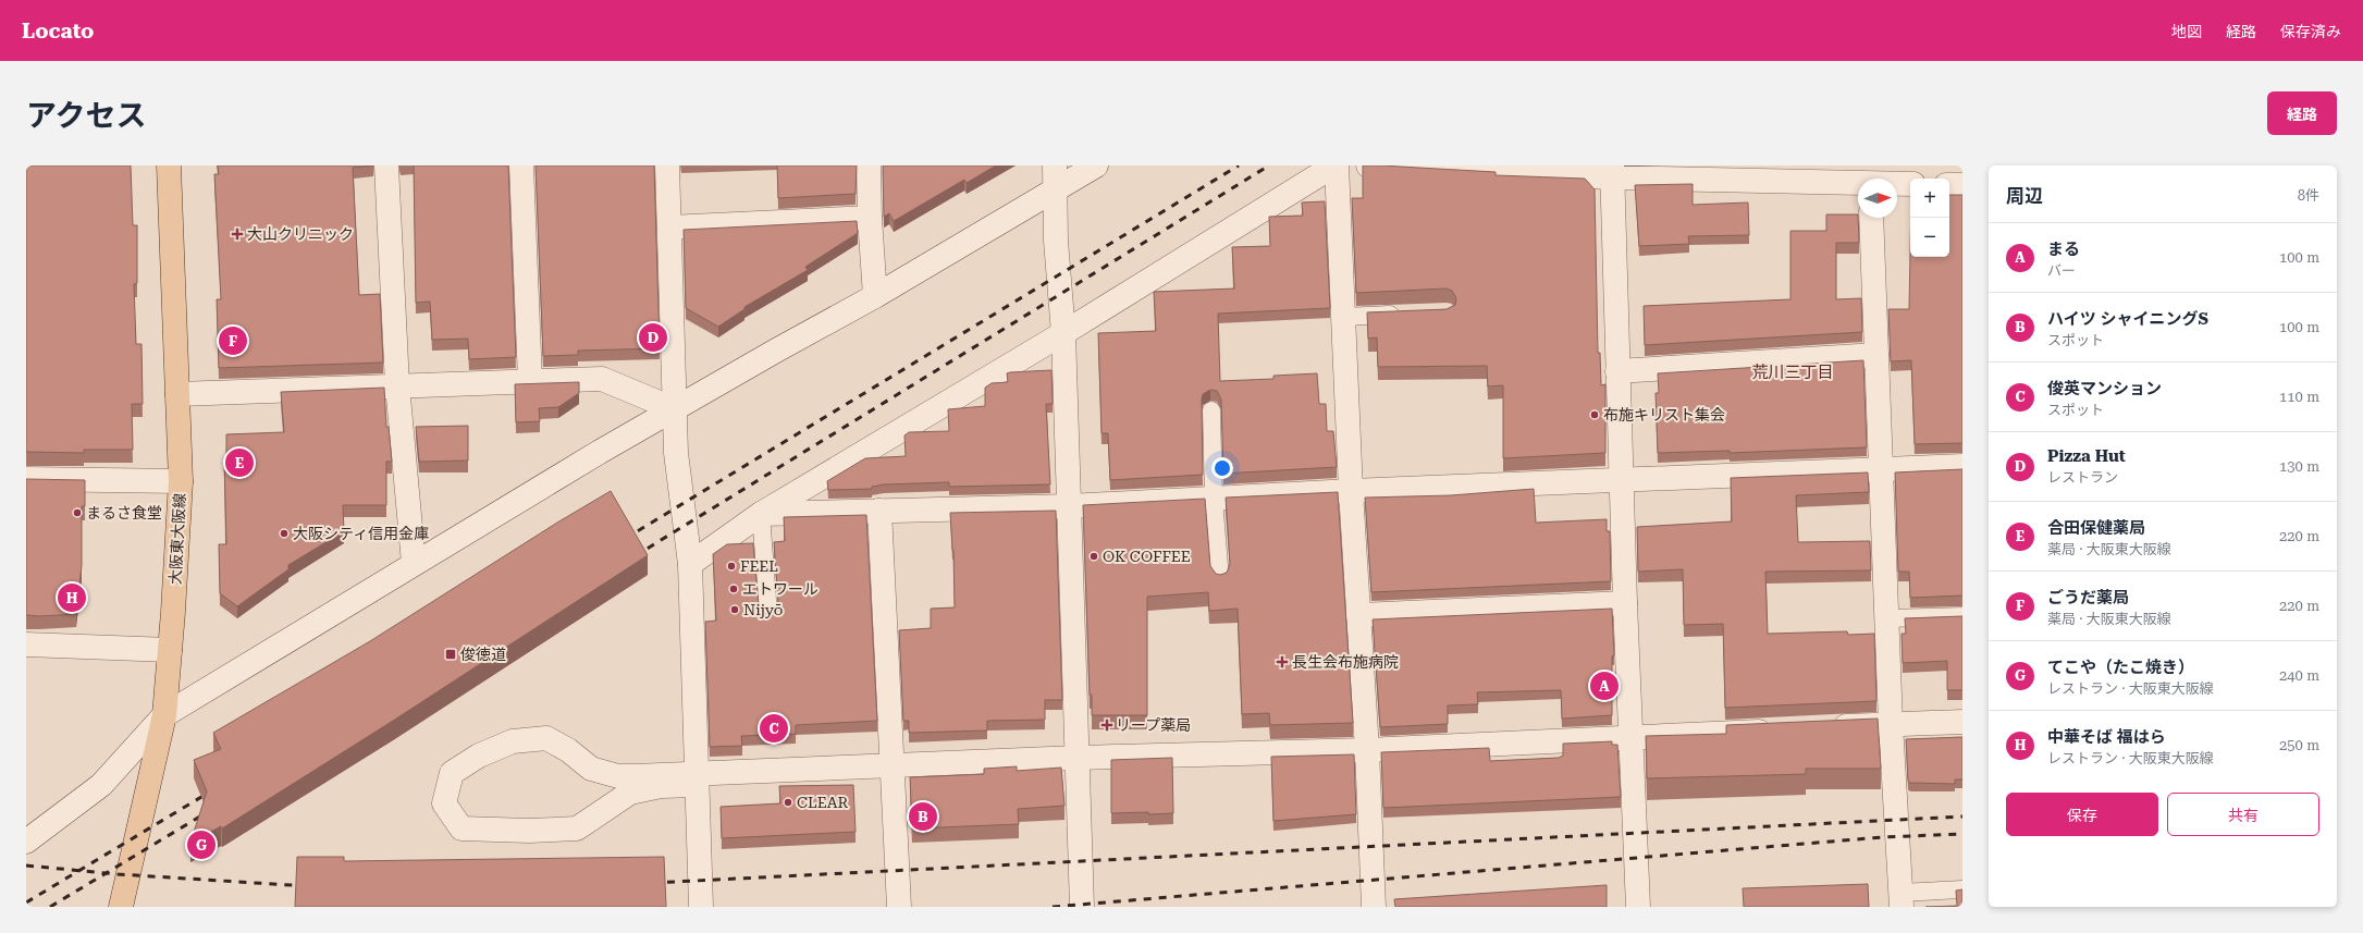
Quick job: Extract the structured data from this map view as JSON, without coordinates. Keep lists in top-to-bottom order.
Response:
{
  "streets": {
    "main road": ["大阪東大阪線"]
  },
  "districts": ["荒川三丁目"],
  "places": {
    "health": ["大山クリニック", "長生会布施病院", "リープ薬局"],
    "other": [
      "布施キリスト集会",
      "まるさ食堂",
      "大阪シティ信用金庫",
      "OK COFFEE",
      "FEEL",
      "エトワール",
      "Nijyō",
      "CLEAR"
    ],
    "transit": ["俊徳道"]
  },
  "north": "right",
  "page": {
    "header": "Locato",
    "nav": ["地図", "経路", "保存済み"],
    "title": "アクセス",
    "buttons": [
      "経路",
      ["保存", "共有"]
    ],
    "heading": ["周辺", "8件"],
    "map_buttons": ["+", "−"],
    "list": [
      {
        "mark": "A",
        "name": "まる",
        "note": "バー",
        "value": "100 m"
      },
      {
        "mark": "B",
        "name": "ハイツ シャイニングS",
        "note": "スポット",
        "value": "100 m"
      },
      {
        "mark": "C",
        "name": "俊英マンション",
        "note": "スポット",
        "value": "110 m"
      },
      {
        "mark": "D",
        "name": "Pizza Hut",
        "note": "レストラン",
        "value": "130 m"
      },
      {
        "mark": "E",
        "name": "合田保健薬局",
        "note": "薬局 · 大阪東大阪線",
        "value": "220 m"
      },
      {
        "mark": "F",
        "name": "ごうだ薬局",
        "note": "薬局 · 大阪東大阪線",
        "value": "220 m"
      },
      {
        "mark": "G",
        "name": "てこや（たこ焼き）",
        "note": "レストラン · 大阪東大阪線",
        "value": "240 m"
      },
      {
        "mark": "H",
        "name": "中華そば 福はら",
        "note": "レストラン · 大阪東大阪線",
        "value": "250 m"
      }
    ],
    "pins": [
      "D",
      "F",
      "E",
      "H",
      "A",
      "C",
      "B",
      "G"
    ]
  }
}
